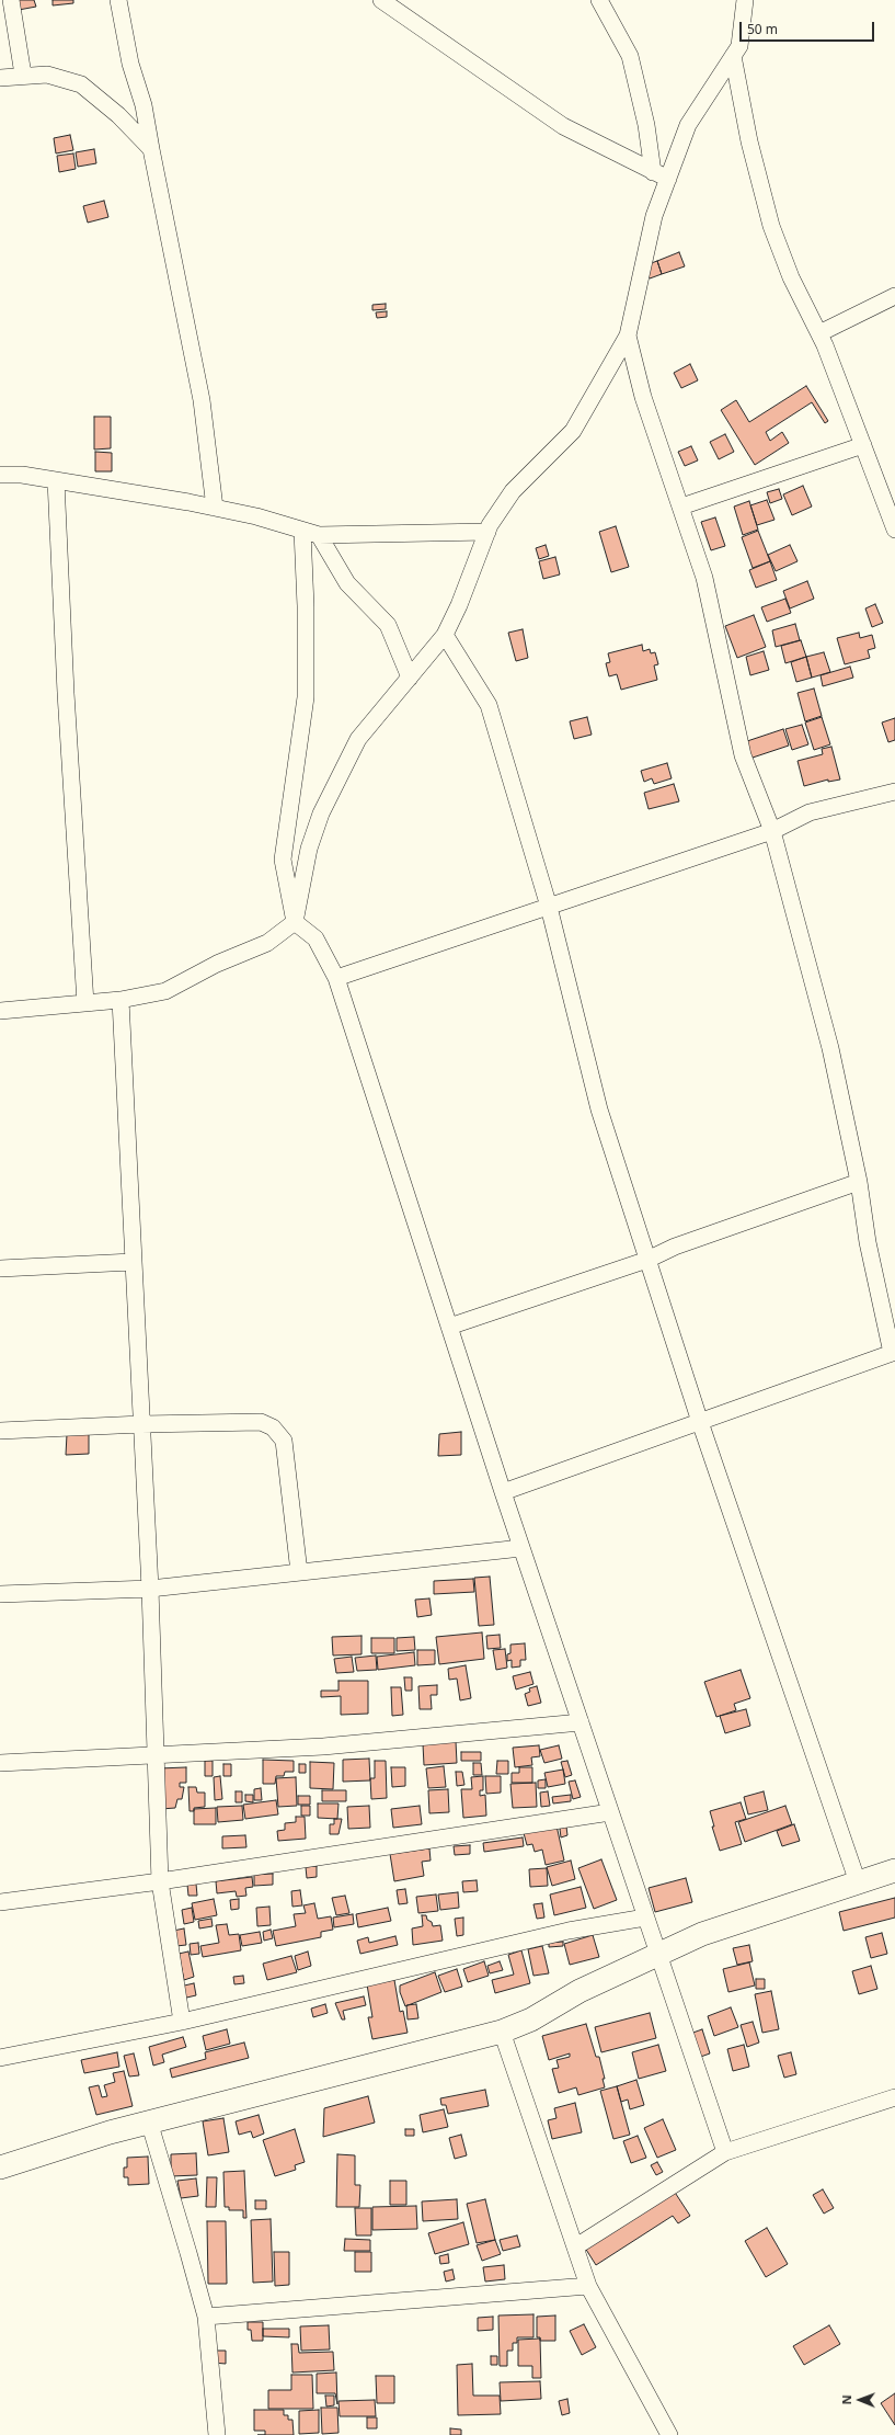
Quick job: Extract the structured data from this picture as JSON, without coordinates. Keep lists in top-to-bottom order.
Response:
{
  "scale_bar": "50 m",
  "north": "left"
}
